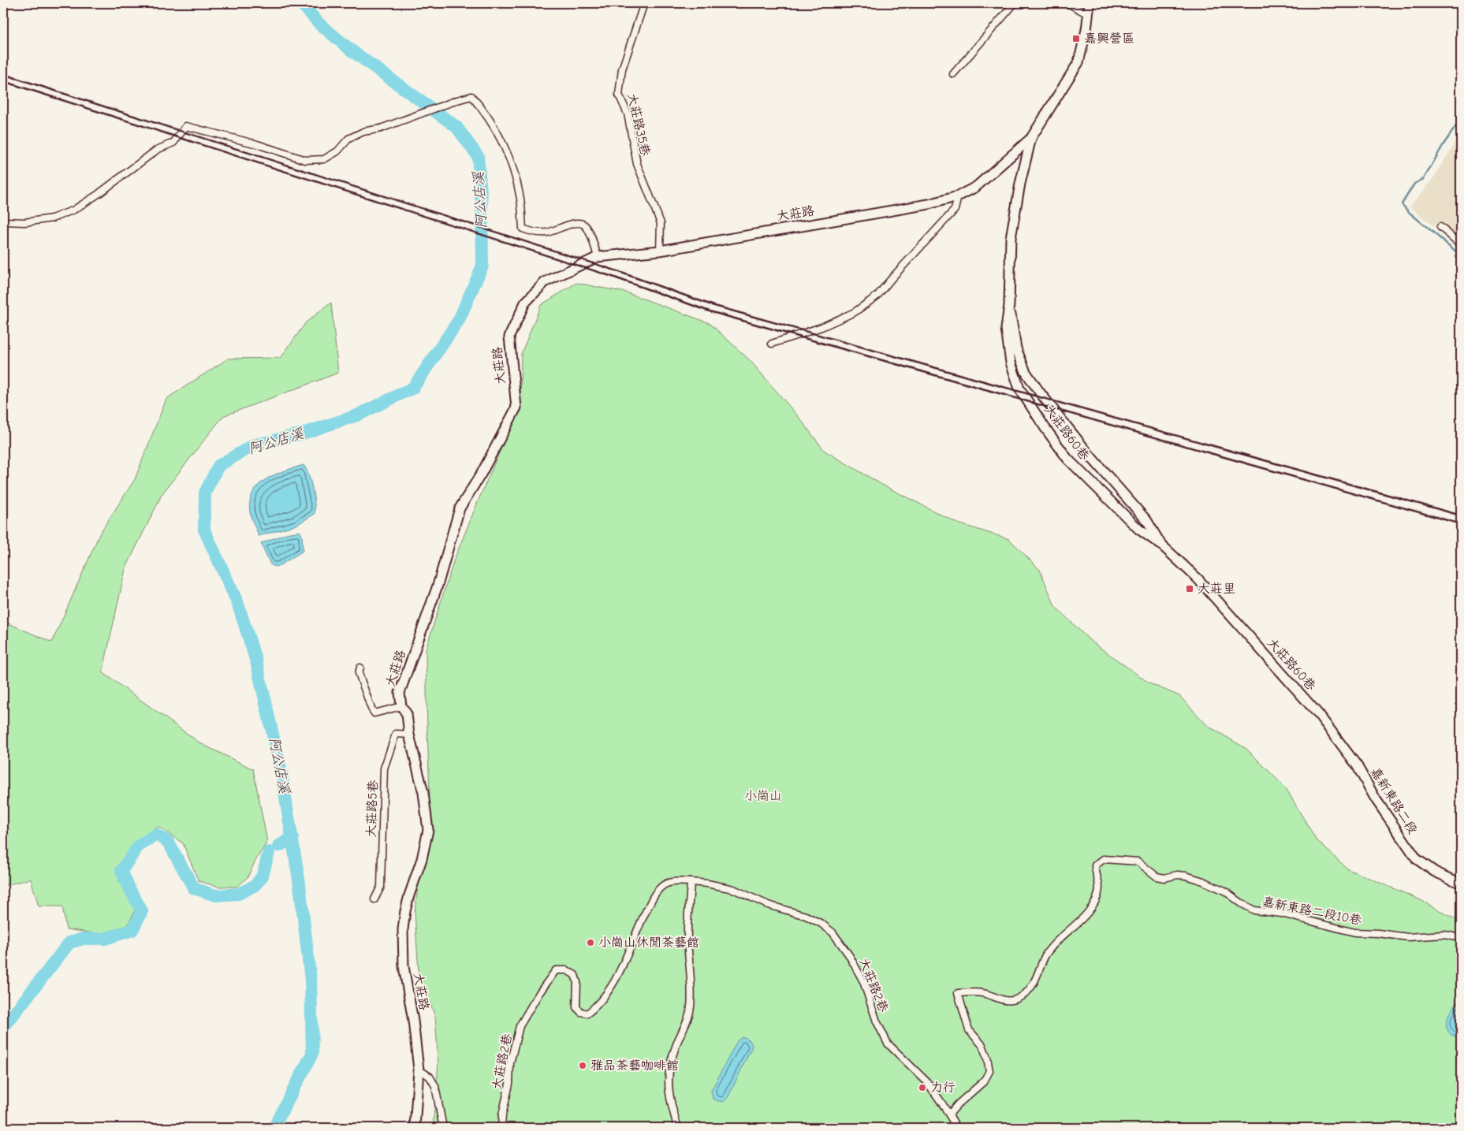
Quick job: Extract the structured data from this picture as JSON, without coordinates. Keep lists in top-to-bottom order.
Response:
{
  "streets": {
    "street": [
      "大莊路35巷",
      "大莊路",
      "大莊路60巷",
      "嘉新東路二段",
      "大莊路5巷",
      "嘉新東路二段10巷",
      "大莊路2巷"
    ]
  },
  "crossings": [
    ["大莊路35巷", "大莊路"],
    ["大莊路", "大莊路60巷"],
    ["大莊路", "大莊路5巷"],
    ["大莊路60巷", "嘉新東路二段"],
    ["嘉新東路二段10巷", "大莊路2巷"]
  ],
  "water": ["阿公店溪"],
  "parks": ["小崗山"],
  "places": {
    "transit": ["嘉興營區", "大莊里"],
    "other": ["小崗山休閒茶藝館", "雅品茶藝咖啡館", "力行"]
  }
}
